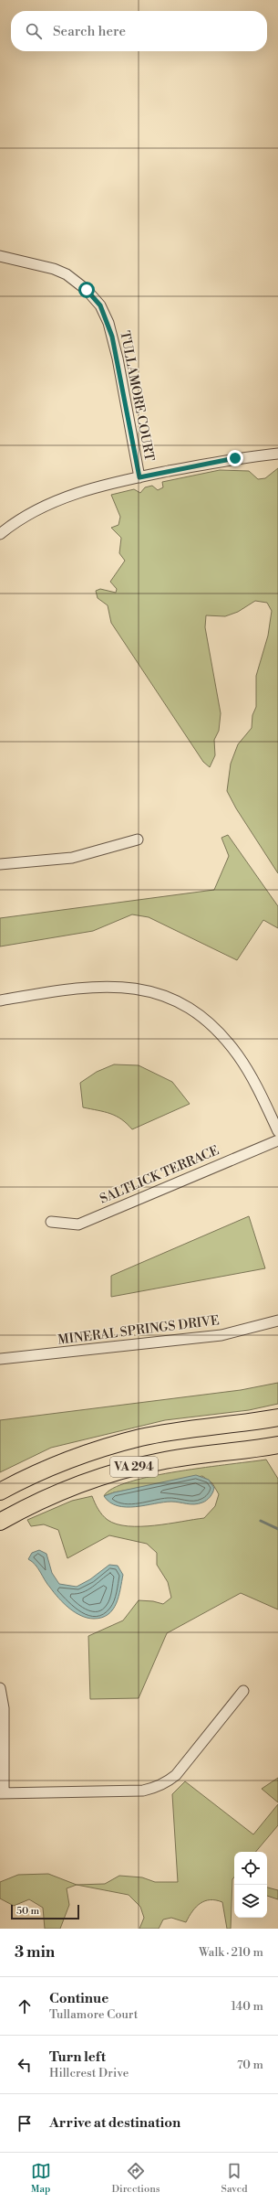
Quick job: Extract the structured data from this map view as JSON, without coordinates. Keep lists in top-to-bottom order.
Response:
{
  "streets": {
    "highway": ["VA 294"],
    "street": ["TULLAMORE COURT", "SALTLICK TERRACE", "MINERAL SPRINGS DRIVE"]
  },
  "scale_bar": "50 m",
  "page": {
    "search": "Search here",
    "scale": "50 m",
    "heading": ["3 min", "Walk · 210 m"],
    "list": [
      ["Continue", "Tullamore Court", "140 m"],
      ["Turn left", "Hillcrest Drive", "70 m"],
      "Arrive at destination"
    ],
    "nav": ["Map", "Directions", "Saved"]
  }
}
